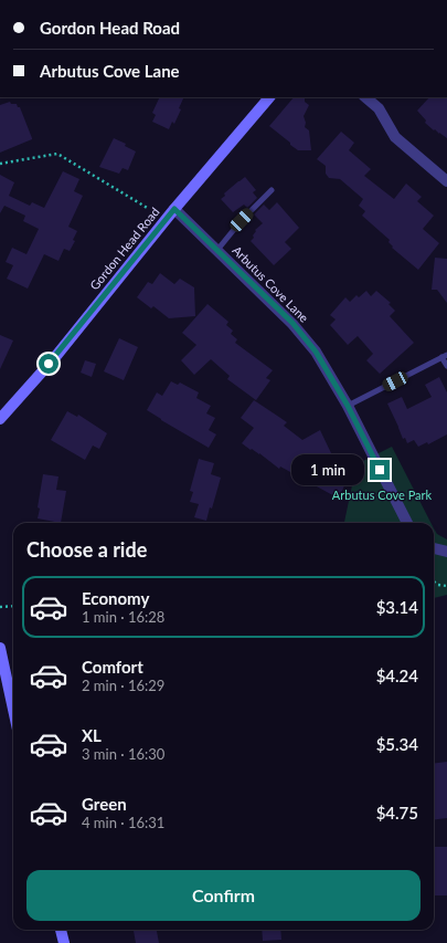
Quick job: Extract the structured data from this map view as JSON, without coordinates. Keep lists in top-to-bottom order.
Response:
{
  "streets": {
    "main road": ["Gordon Head Road"],
    "street": ["Arbutus Cove Lane"]
  },
  "crossings": [
    ["Gordon Head Road", "Arbutus Cove Lane"]
  ],
  "parks": ["Arbutus Cove Park"],
  "page": {
    "banner": ["Gordon Head Road", "Arbutus Cove Lane"],
    "bubble": "1 min",
    "heading": "Choose a ride",
    "list": [
      {
        "name": "Economy",
        "note": "1 min · 16:28",
        "value": "$3.14"
      },
      {
        "name": "Comfort",
        "note": "2 min · 16:29",
        "value": "$4.24"
      },
      {
        "name": "XL",
        "note": "3 min · 16:30",
        "value": "$5.34"
      },
      {
        "name": "Green",
        "note": "4 min · 16:31",
        "value": "$4.75"
      }
    ],
    "buttons": "Confirm"
  }
}
